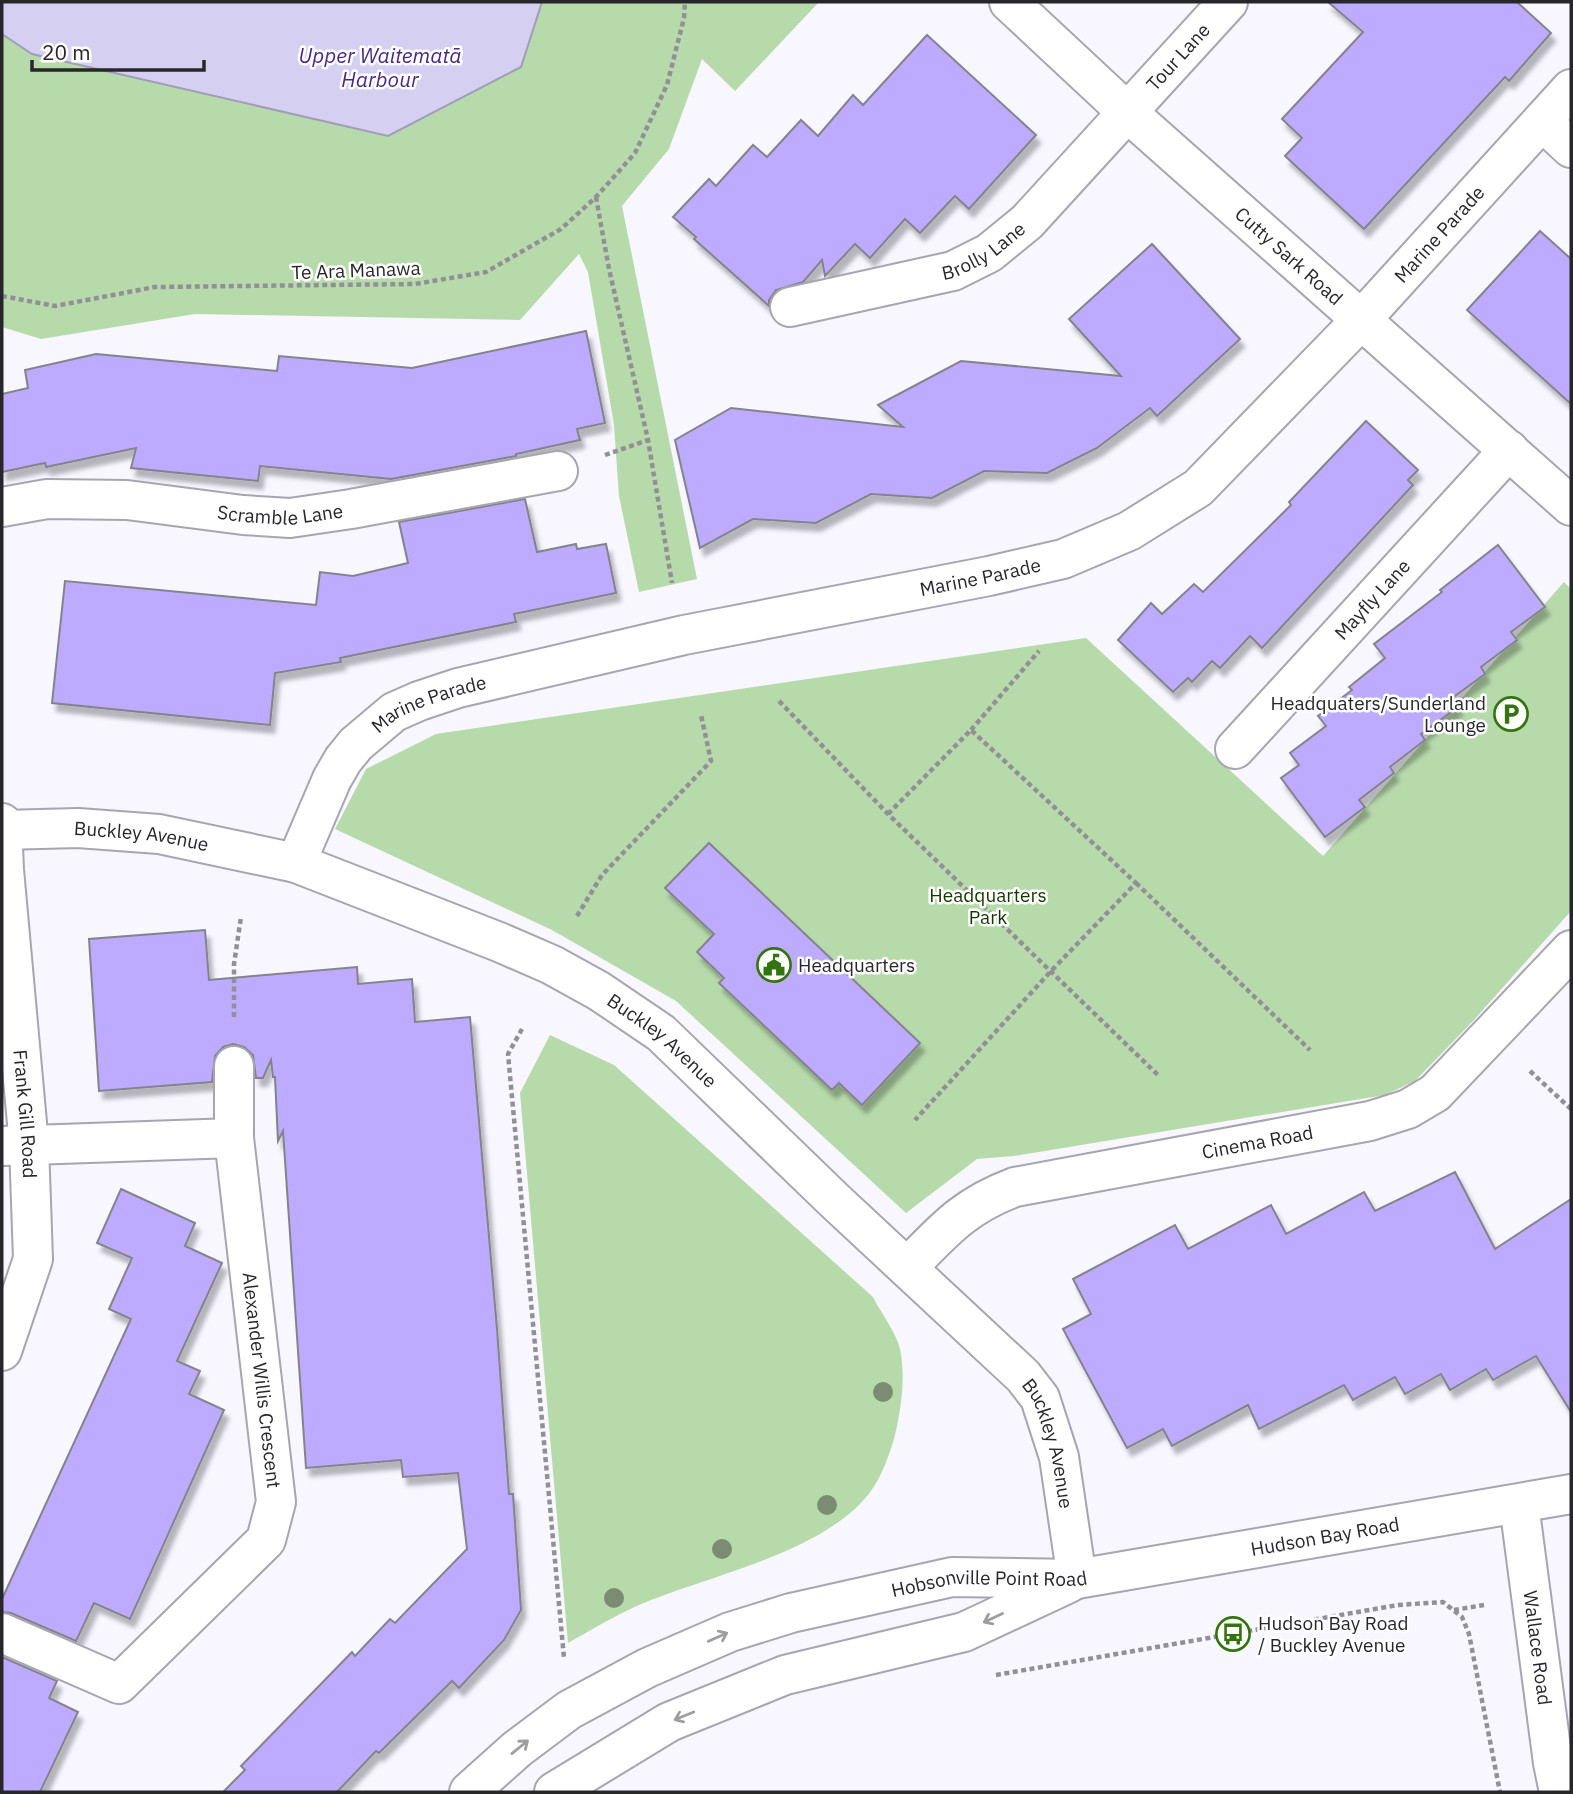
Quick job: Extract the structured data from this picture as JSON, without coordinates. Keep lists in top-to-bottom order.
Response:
{
  "streets": {
    "street": [
      "Tour Lane",
      "Marine Parade",
      "Brolly Lane",
      "Cutty Sark Road",
      "Scramble Lane",
      "Mayfly Lane",
      "Buckley Avenue",
      "Frank Gill Road",
      "Cinema Road",
      "Alexander Willis Crescent",
      "Hudson Bay Road",
      "Hobsonville Point Road",
      "Wallace Road"
    ],
    "path": ["Te Ara Manawa"]
  },
  "crossings": [
    ["Tour Lane", "Brolly Lane"],
    ["Tour Lane", "Cutty Sark Road"],
    ["Marine Parade", "Cutty Sark Road"],
    ["Marine Parade", "Buckley Avenue"],
    ["Brolly Lane", "Cutty Sark Road"],
    ["Cutty Sark Road", "Mayfly Lane"],
    ["Buckley Avenue", "Frank Gill Road"],
    ["Buckley Avenue", "Cinema Road"],
    ["Buckley Avenue", "Hudson Bay Road"],
    ["Buckley Avenue", "Hobsonville Point Road"],
    ["Hudson Bay Road", "Hobsonville Point Road"],
    ["Hudson Bay Road", "Wallace Road"]
  ],
  "water": ["Upper Waitematā Harbour"],
  "parks": ["Headquarters Park"],
  "places": {
    "parking": ["Headquaters/Sunderland Lounge"],
    "public building": ["Headquarters"],
    "bus stop": ["Hudson Bay Road / Buckley Avenue"]
  },
  "scale_bar": "20 m"
}
